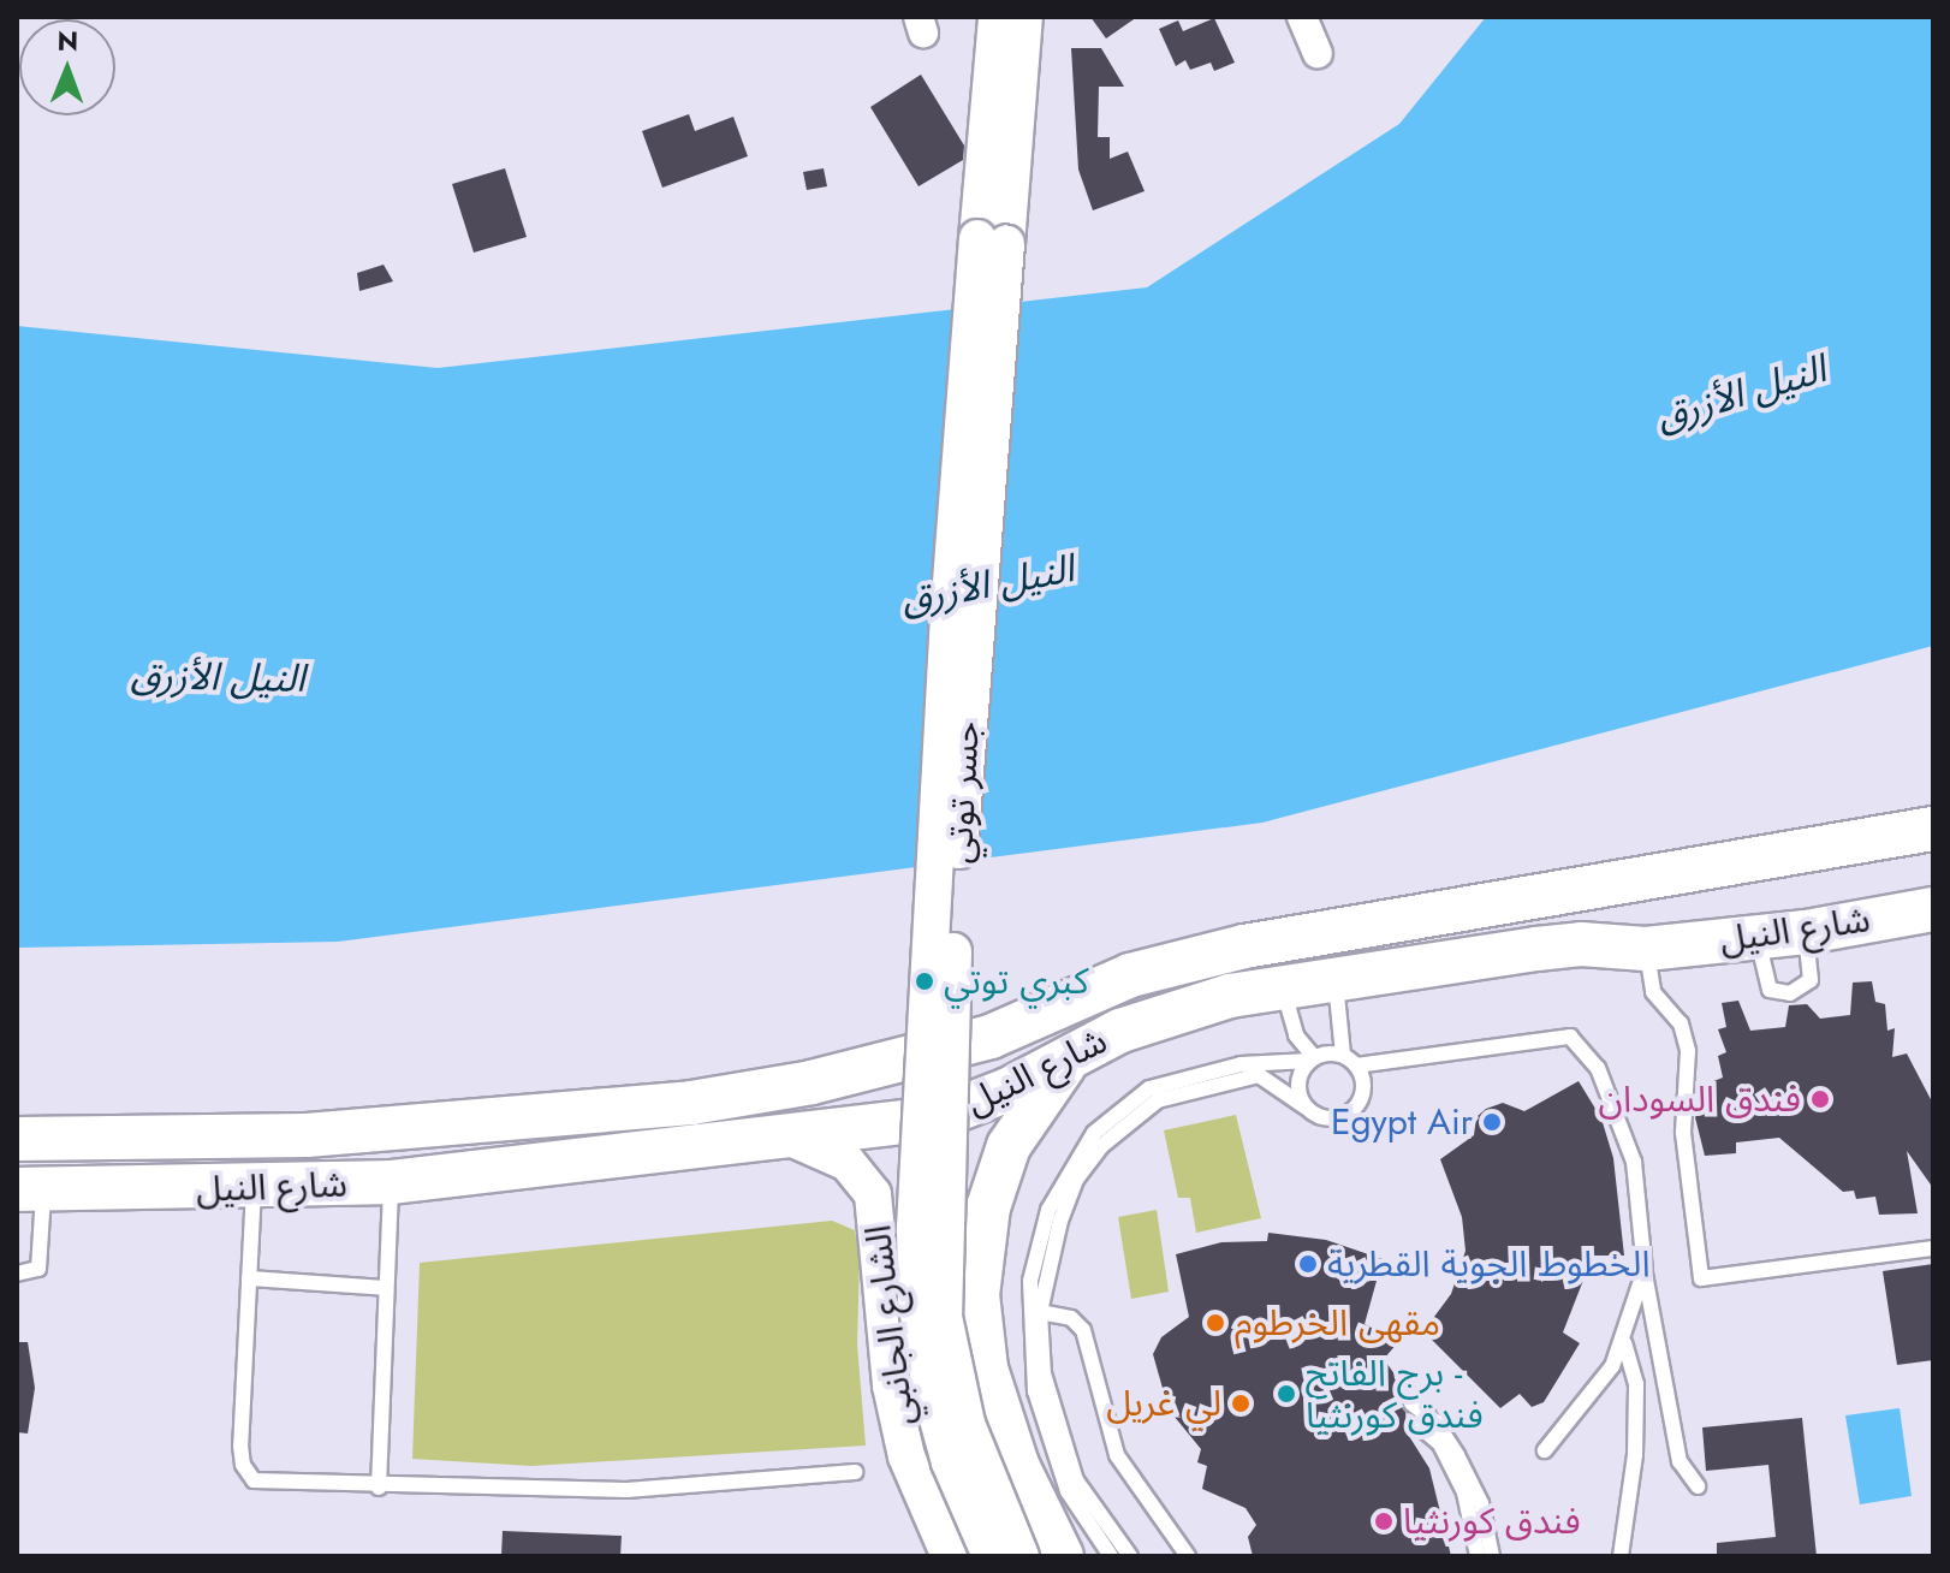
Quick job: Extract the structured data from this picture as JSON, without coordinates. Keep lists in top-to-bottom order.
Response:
{
  "streets": {
    "main road": ["شارع النيل"],
    "street": ["جسر توتي", "الشارع الجانبي"]
  },
  "crossings": [
    ["شارع النيل", "الشارع الجانبي"]
  ],
  "water": ["النيل الأزرق"],
  "places": [
    "كبري توتي",
    "فندق السودان",
    "Egypt Air",
    "الخطوط الجوية القطرية",
    "مقهى الخرطوم",
    "برج الفاتح - فندق كورنثيا",
    "لي غريل",
    "فندق كورنثيا"
  ],
  "north": "top"
}
